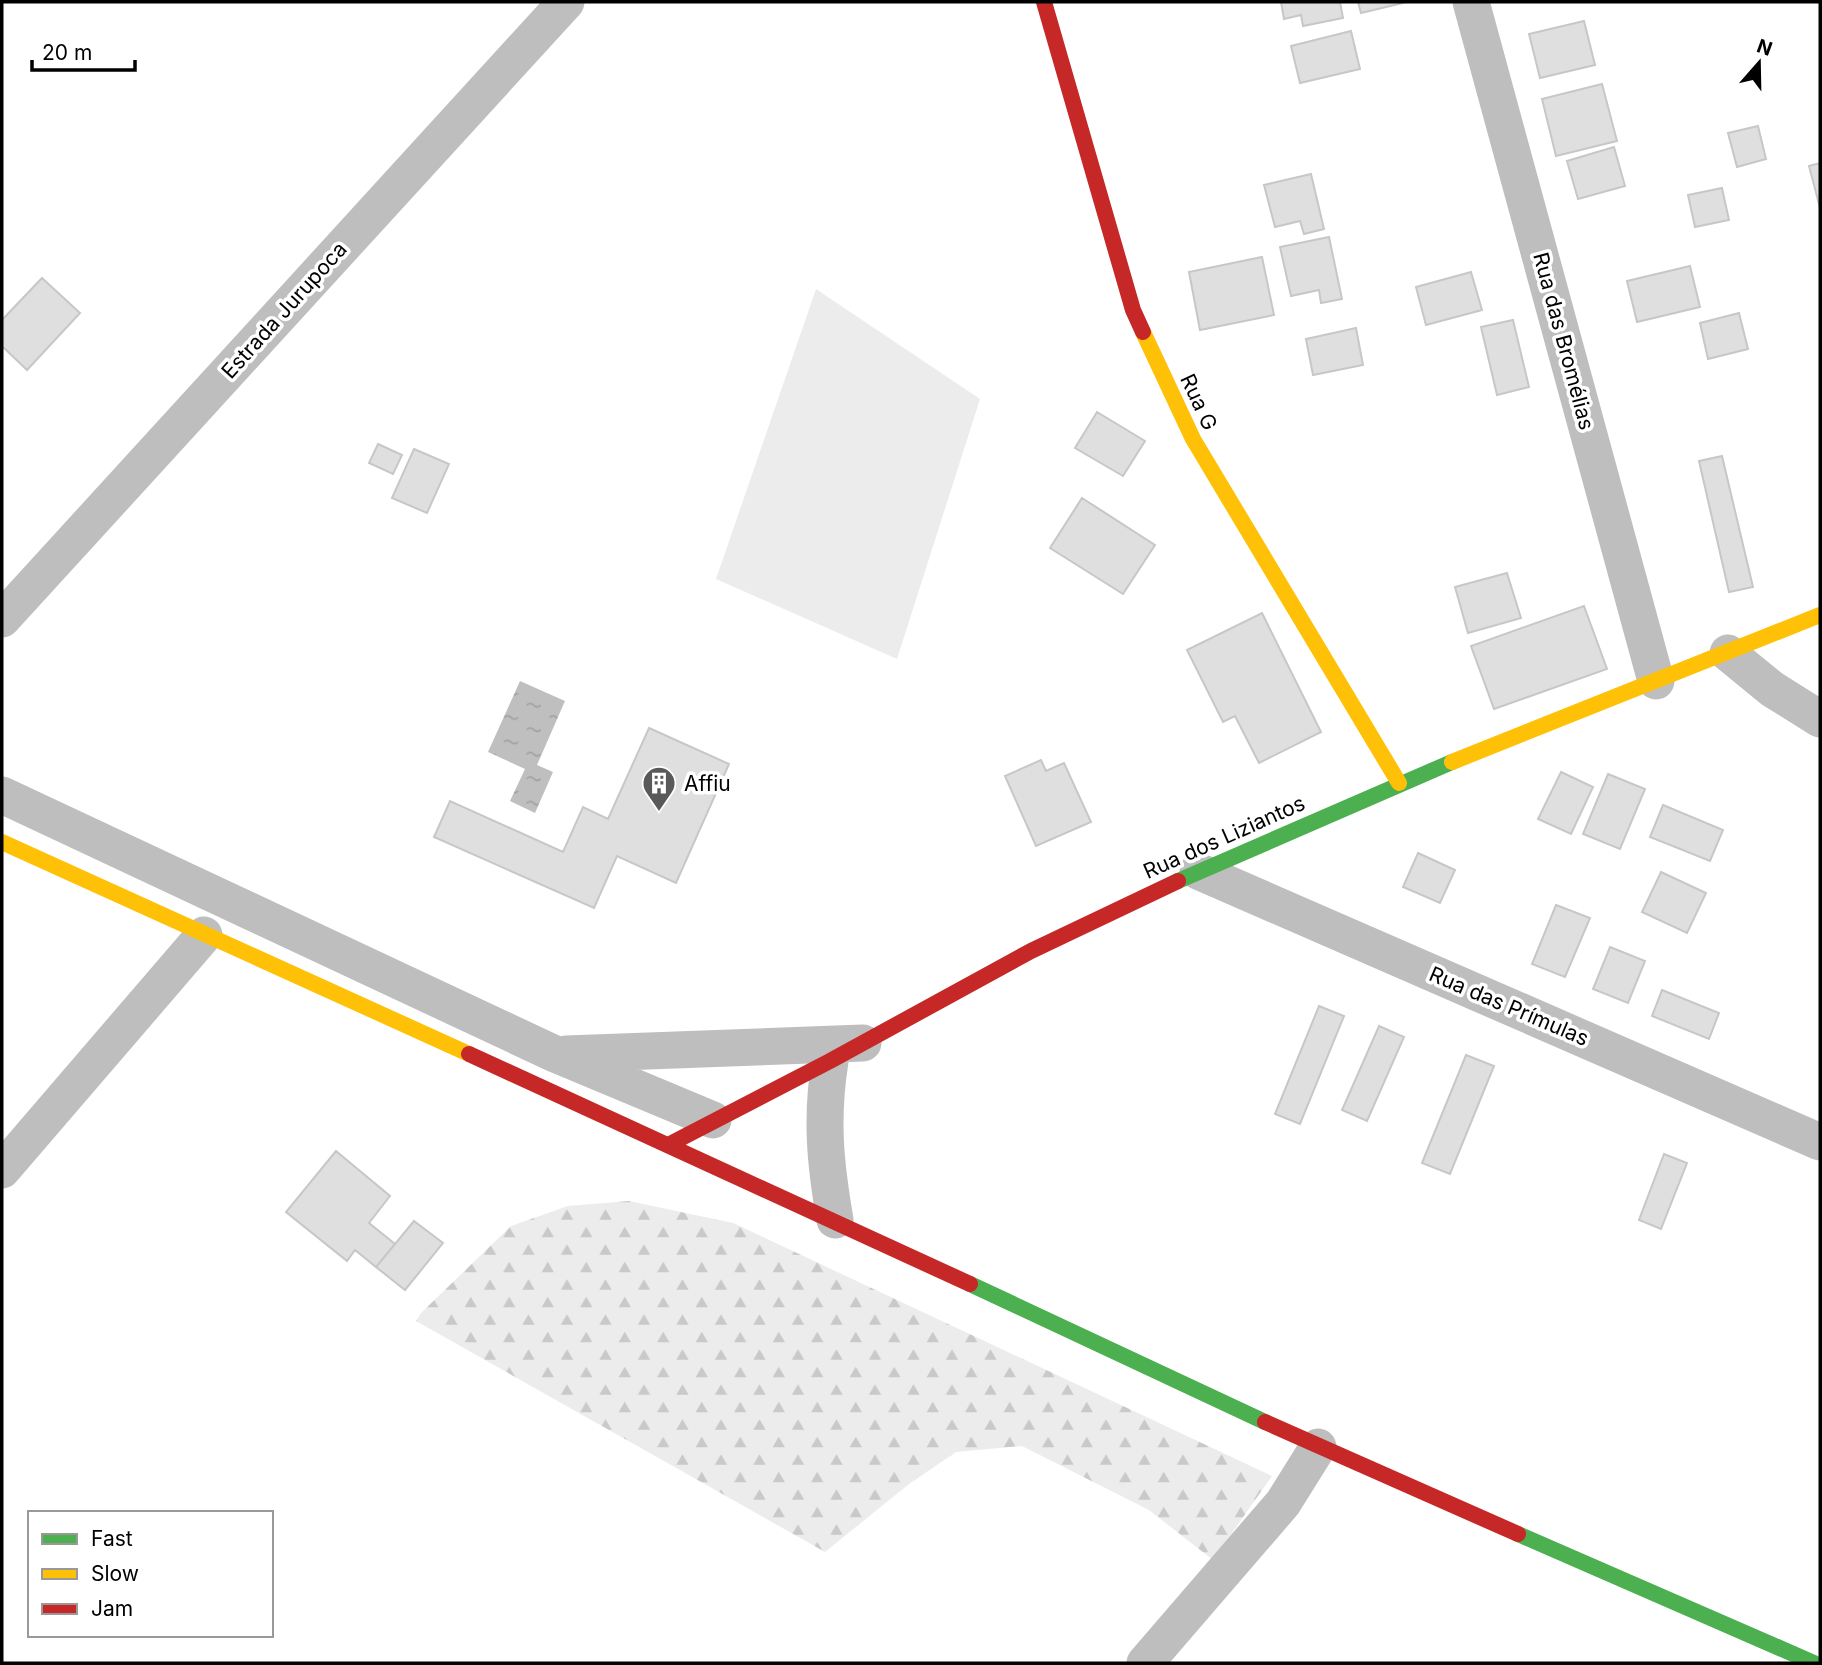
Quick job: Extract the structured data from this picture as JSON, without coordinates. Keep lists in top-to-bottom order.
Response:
{
  "streets": {
    "street": [
      "Estrada Jurupoca",
      "Rua das Bromélias",
      "Rua G",
      "Rua dos Liziantos",
      "Rua das Prímulas"
    ]
  },
  "crossings": [
    ["Rua das Bromélias", "Rua dos Liziantos"],
    ["Rua G", "Rua dos Liziantos"],
    ["Rua dos Liziantos", "Rua das Prímulas"]
  ],
  "places": {
    "building": ["Affiu"]
  },
  "legend": ["Fast", "Slow", "Jam"],
  "scale_bar": "20 m",
  "north": "top"
}
